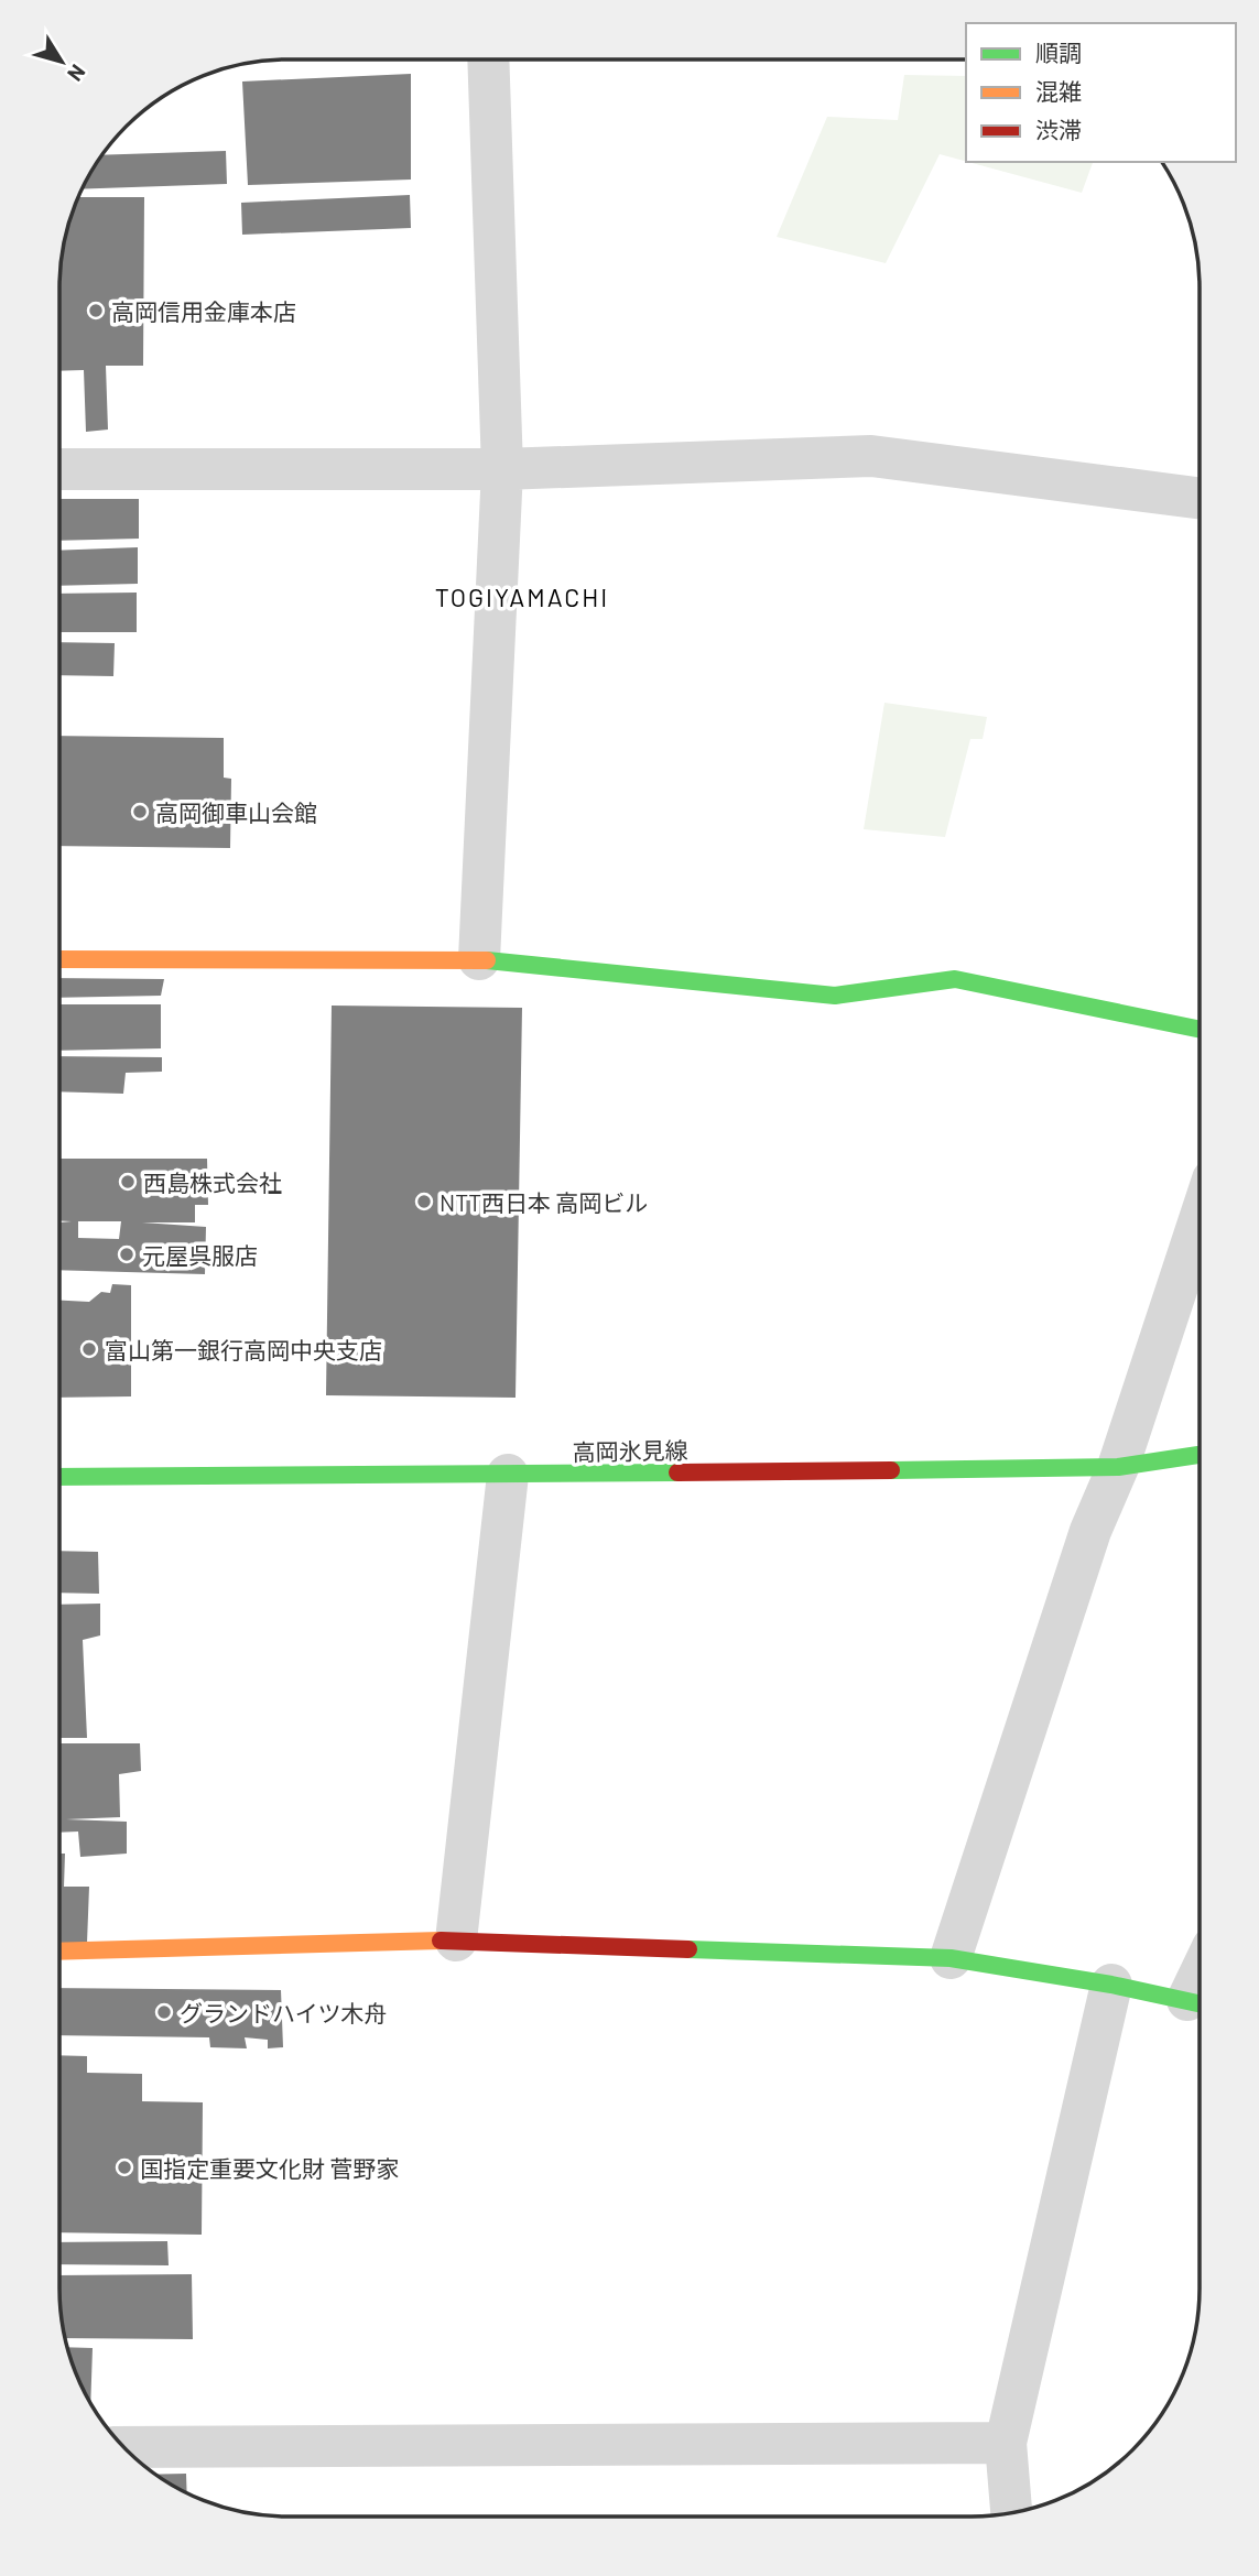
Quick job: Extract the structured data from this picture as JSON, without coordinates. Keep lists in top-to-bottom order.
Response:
{
  "streets": {
    "street": ["高岡氷見線"]
  },
  "districts": ["TOGIYAMACHI"],
  "places": [
    "高岡信用金庫本店",
    "高岡御車山会館",
    "西島株式会社",
    "NTT西日本 高岡ビル",
    "元屋呉服店",
    "富山第一銀行高岡中央支店",
    "グランドハイツ木舟",
    "国指定重要文化財 菅野家"
  ],
  "legend": ["順調", "混雑", "渋滞"],
  "north": "bottom right"
}
